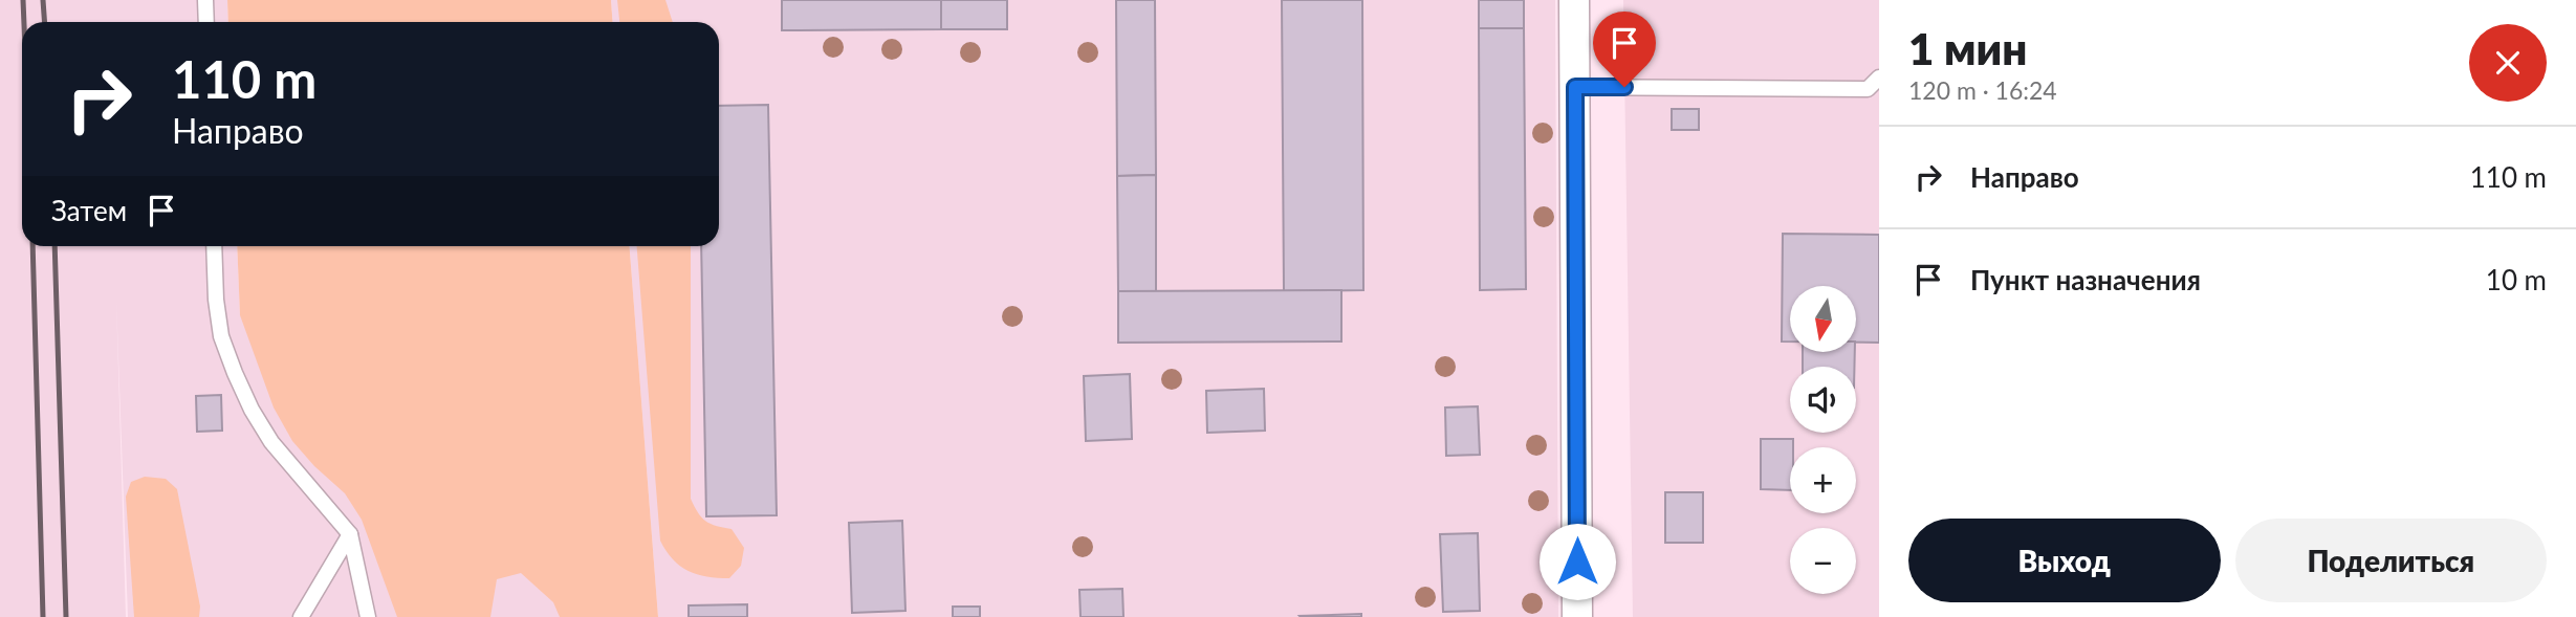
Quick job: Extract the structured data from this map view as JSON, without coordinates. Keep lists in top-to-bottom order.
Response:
{
  "north": "bottom",
  "page": {
    "heading": ["1 мин", "120 m · 16:24"],
    "turn": ["110 m", "Направо"],
    "list": [
      {
        "name": "Направо",
        "value": "110 m"
      },
      {
        "name": "Пункт назначения",
        "value": "10 m"
      }
    ],
    "then": "Затем",
    "map_buttons": ["+", "−"],
    "buttons": ["Выход", "Поделиться"]
  }
}
